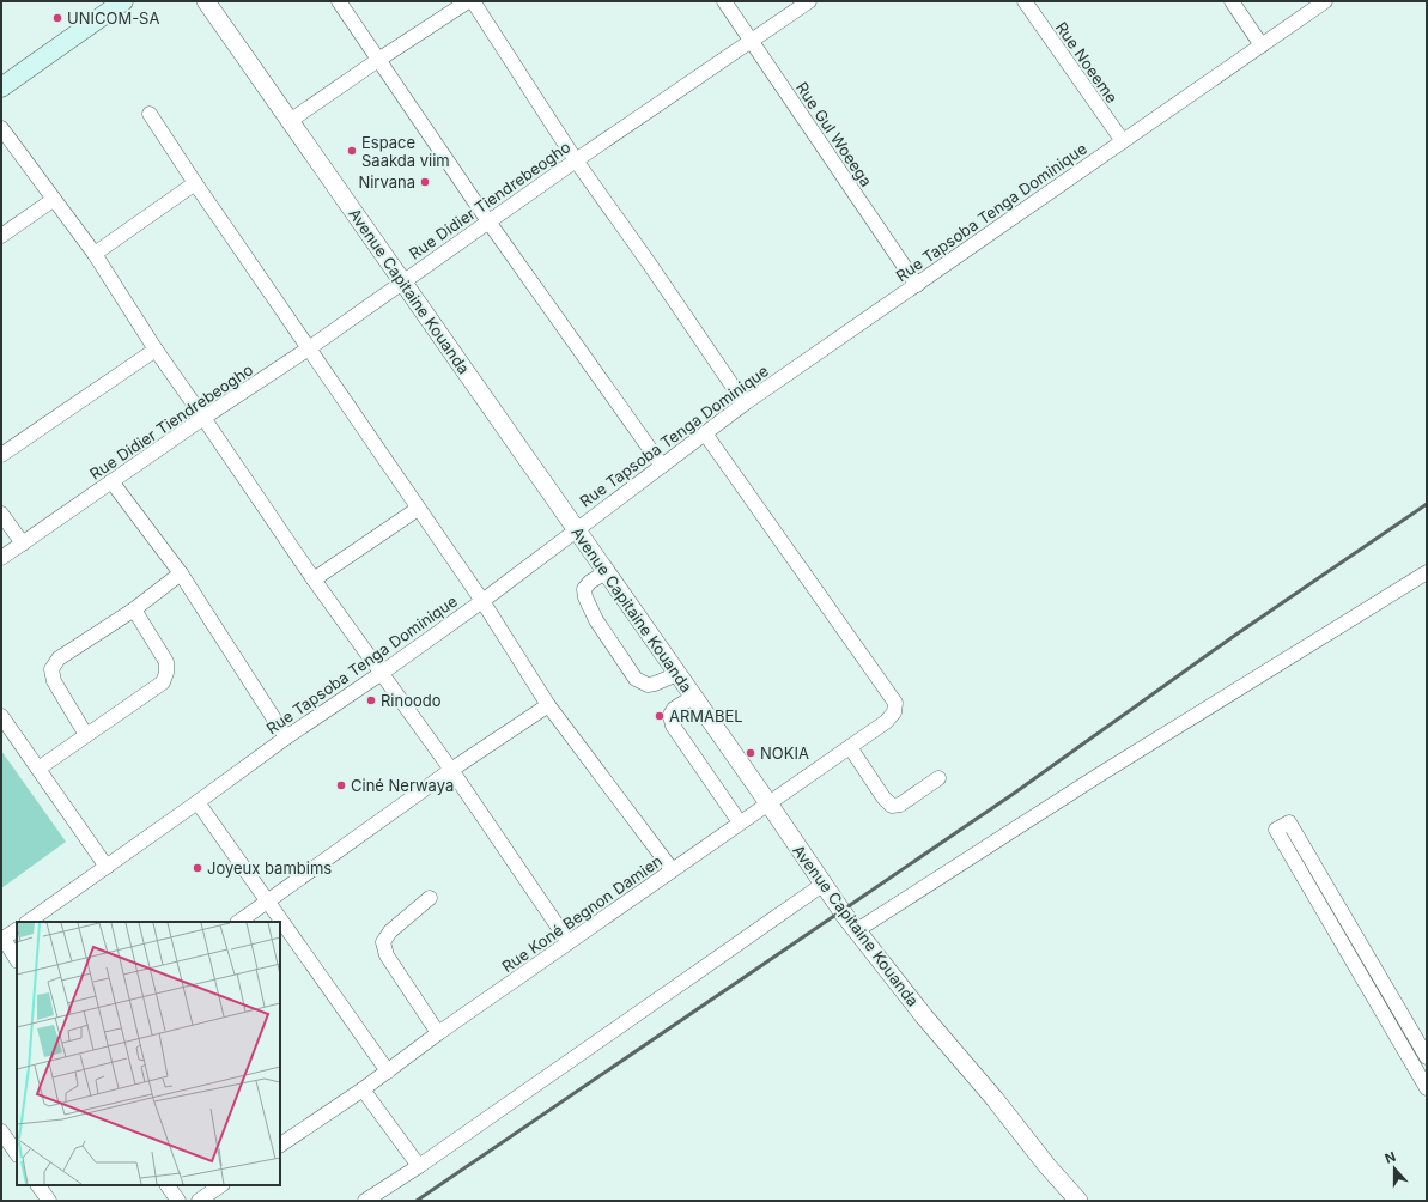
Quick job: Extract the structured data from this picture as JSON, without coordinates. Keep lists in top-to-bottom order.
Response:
{
  "streets": {
    "street": [
      "Rue Noeeme",
      "Rue Gul Woeega",
      "Rue Didier Tiendrebeogho",
      "Rue Tapsoba Tenga Dominique",
      "Avenue Capitaine Kouanda",
      "Rue Koné Begnon Damien"
    ]
  },
  "crossings": [
    ["Rue Noeeme", "Rue Tapsoba Tenga Dominique"],
    ["Rue Gul Woeega", "Rue Didier Tiendrebeogho"],
    ["Rue Gul Woeega", "Rue Tapsoba Tenga Dominique"],
    ["Rue Didier Tiendrebeogho", "Avenue Capitaine Kouanda"],
    ["Rue Tapsoba Tenga Dominique", "Avenue Capitaine Kouanda"],
    ["Rue Tapsoba Tenga Dominique", "Rue Koné Begnon Damien"],
    ["Avenue Capitaine Kouanda", "Rue Koné Begnon Damien"]
  ],
  "places": [
    "UNICOM-SA",
    "Espace Saakda viim",
    "Nirvana",
    "Rinoodo",
    "ARMABEL",
    "NOKIA",
    "Ciné Nerwaya",
    "Joyeux bambims"
  ],
  "north": "top"
}
